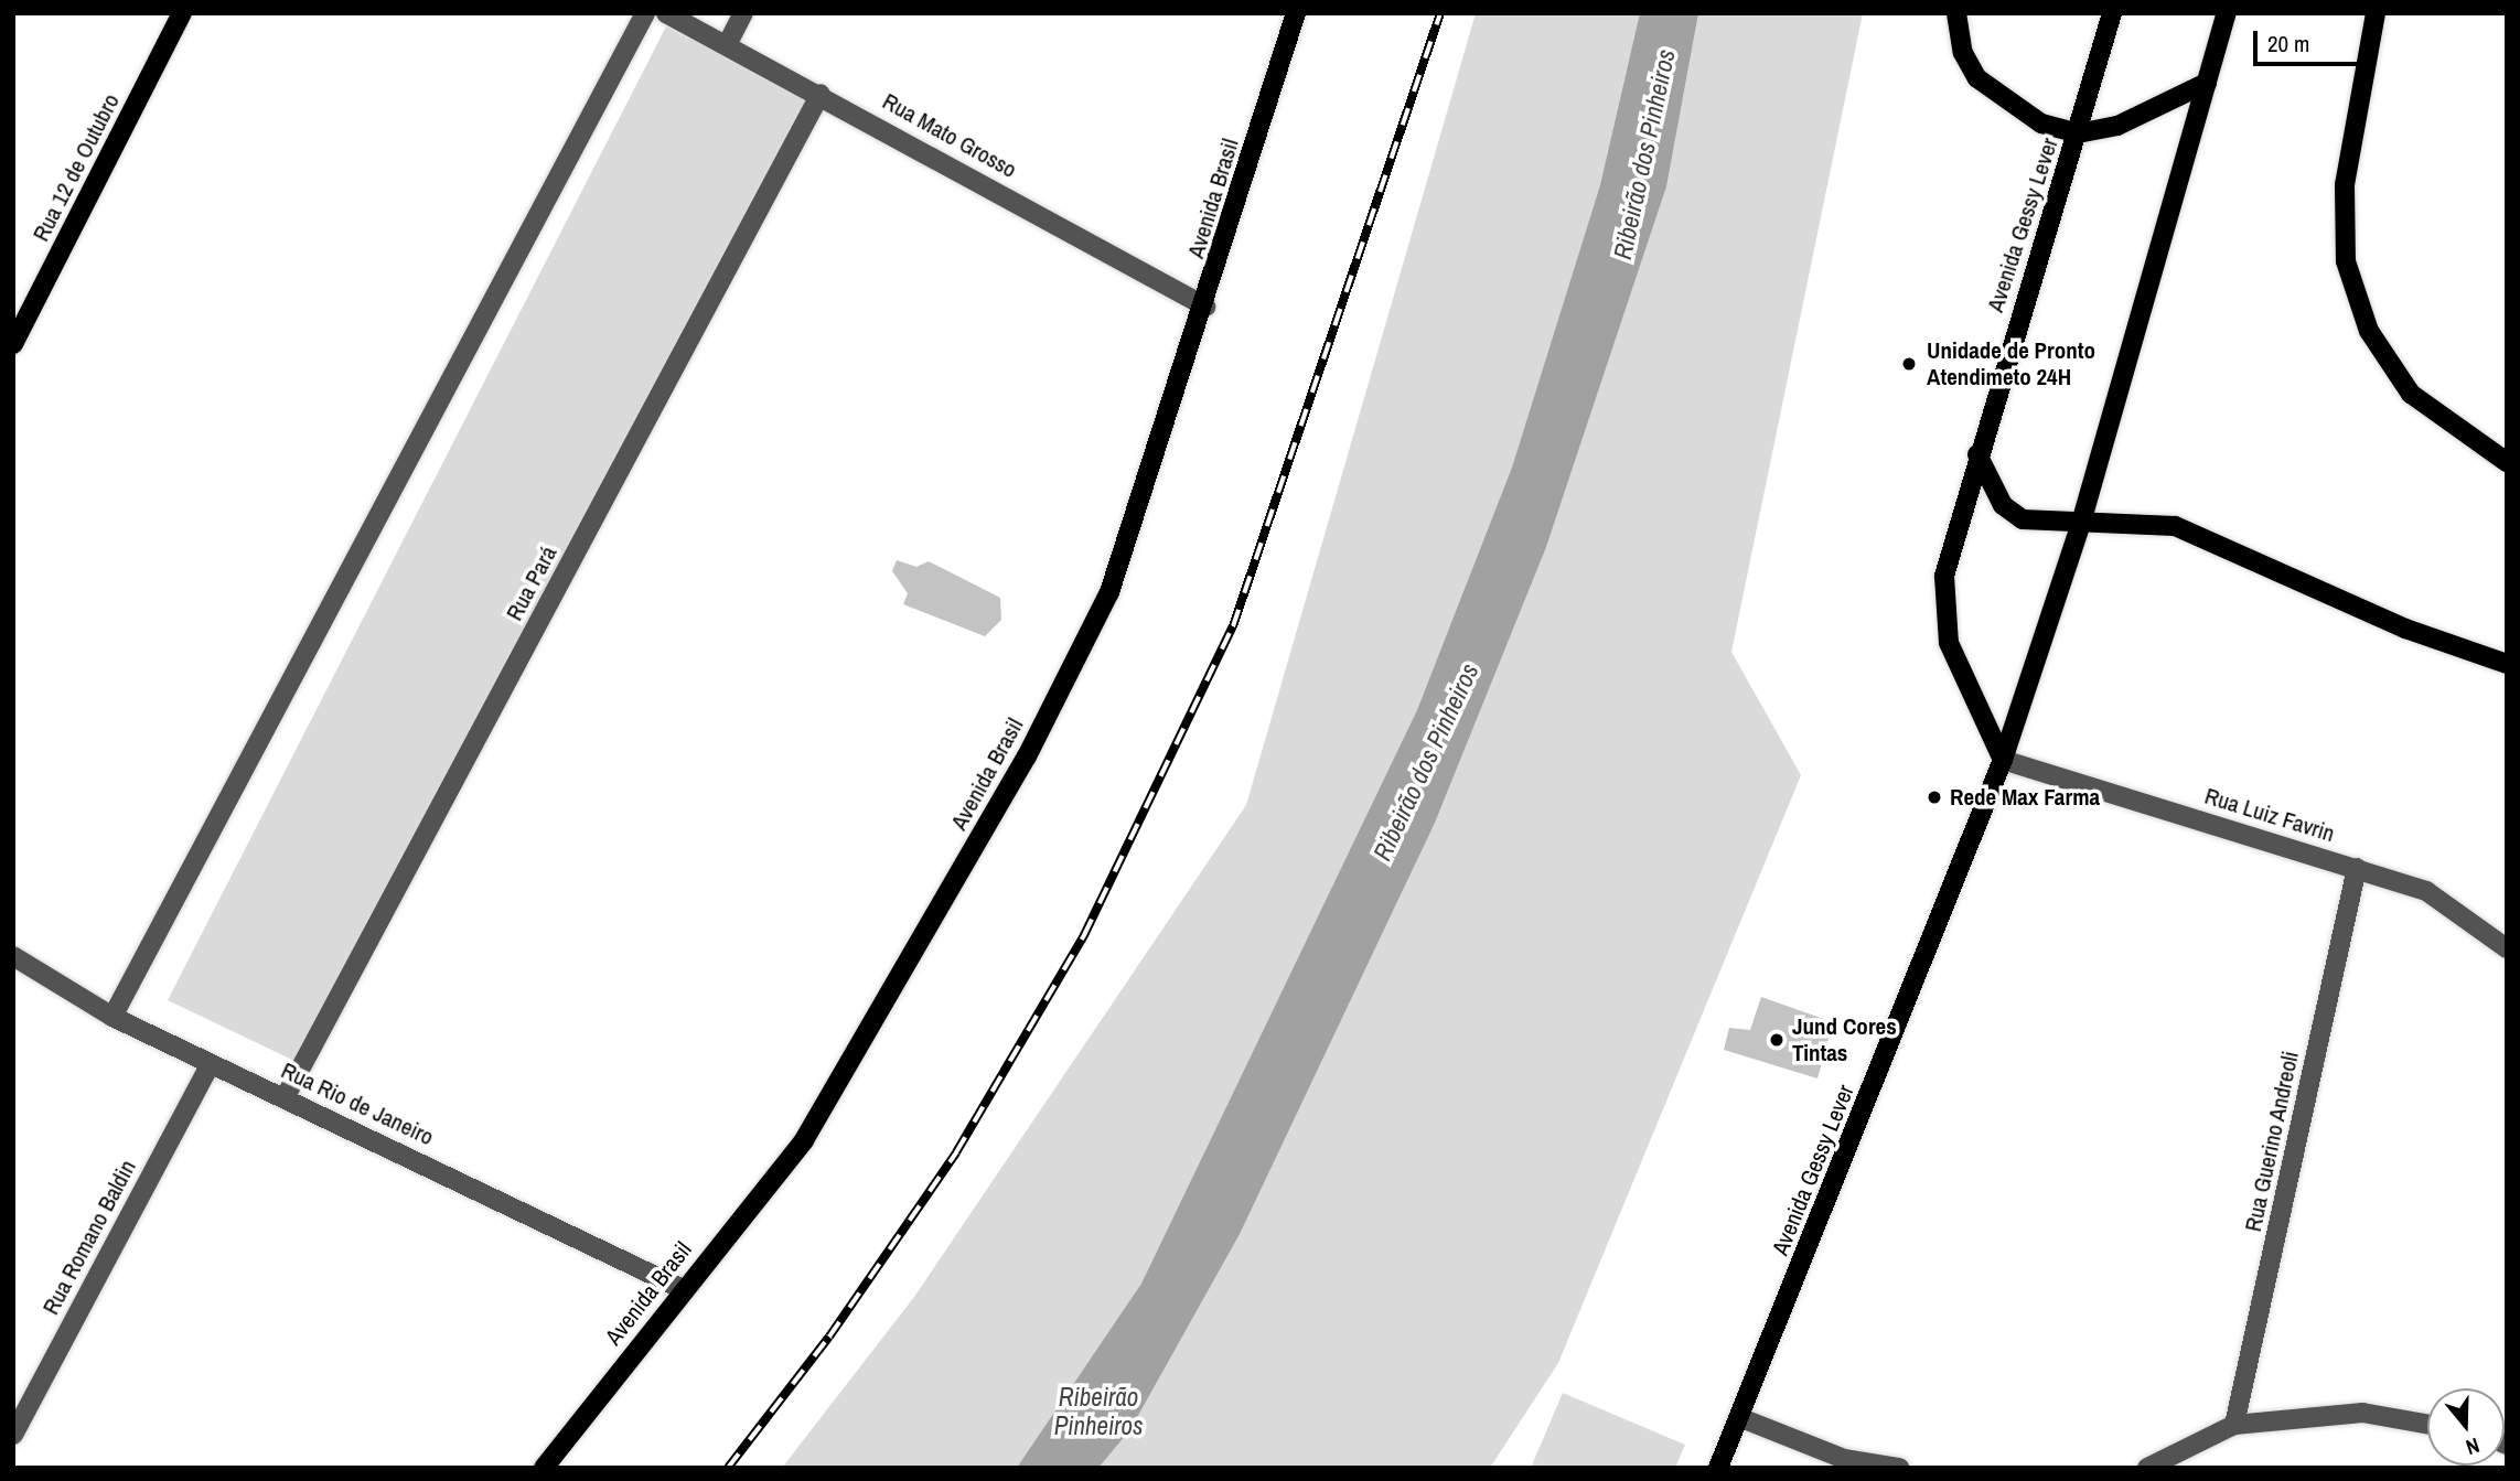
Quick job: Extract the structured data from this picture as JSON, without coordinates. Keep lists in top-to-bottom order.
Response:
{
  "streets": {
    "main road": ["Rua 12 de Outubro", "Avenida Brasil", "Avenida Gessy Lever"],
    "street": [
      "Rua Mato Grosso",
      "Rua Pará",
      "Rua Luiz Favrin",
      "Rua Rio de Janeiro",
      "Rua Guerino Andreoli",
      "Rua Romano Baldin"
    ]
  },
  "crossings": [
    ["Rua Mato Grosso", "Avenida Brasil"],
    ["Rua Mato Grosso", "Rua Pará"],
    ["Avenida Brasil", "Rua Rio de Janeiro"],
    ["Avenida Gessy Lever", "Rua Luiz Favrin"],
    ["Rua Pará", "Rua Rio de Janeiro"],
    ["Rua Luiz Favrin", "Rua Guerino Andreoli"],
    ["Rua Rio de Janeiro", "Rua Romano Baldin"]
  ],
  "water": ["Ribeirão dos Pinheiros", "Ribeirão Pinheiros"],
  "places": ["Unidade de Pronto Atendimeto 24H", "Rede Max Farma", "Jund Cores Tintas"],
  "scale_bar": "20 m",
  "north": "bottom"
}
